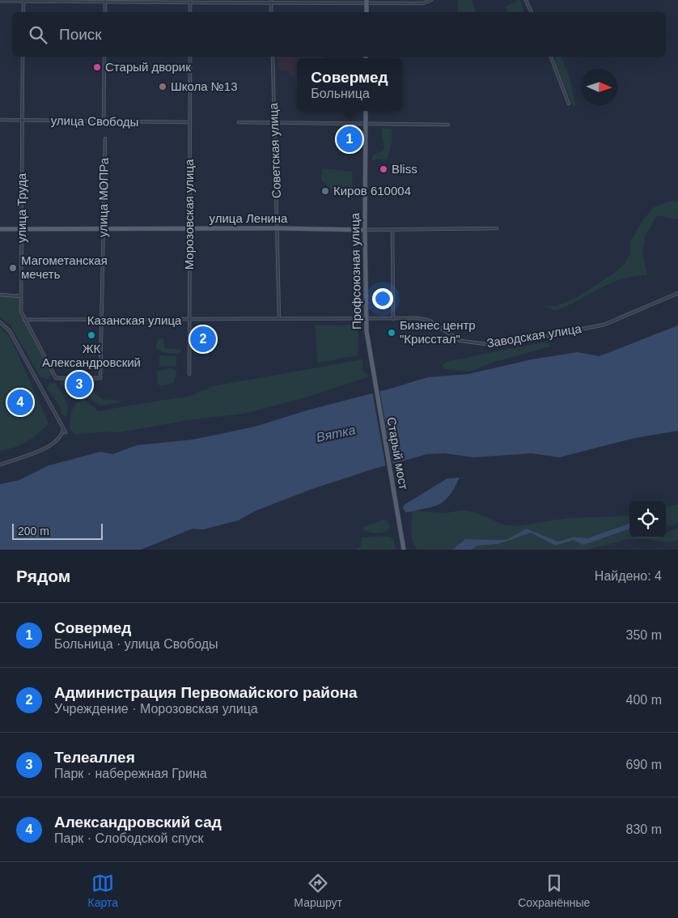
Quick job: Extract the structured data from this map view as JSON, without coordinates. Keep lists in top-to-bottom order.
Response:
{
  "streets": {
    "main road": ["улица Ленина", "Профсоюзная улица", "Старый мост"],
    "street": [
      "улица Свободы",
      "Советская улица",
      "улица МОПРа",
      "улица Труда",
      "Морозовская улица",
      "Казанская улица",
      "Заводская улица"
    ]
  },
  "crossings": [
    ["улица Свободы", "улица Труда"],
    ["улица Свободы", "Морозовская улица"],
    ["Советская улица", "улица Ленина"],
    ["Советская улица", "Казанская улица"],
    ["улица МОПРа", "улица Труда"],
    ["улица МОПРа", "улица Ленина"],
    ["улица МОПРа", "Казанская улица"],
    ["улица Труда", "улица Ленина"],
    ["улица Труда", "Казанская улица"],
    ["Морозовская улица", "улица Ленина"],
    ["Морозовская улица", "Казанская улица"],
    ["улица Ленина", "Профсоюзная улица"],
    ["Профсоюзная улица", "Казанская улица"],
    ["Профсоюзная улица", "Заводская улица"],
    ["Профсоюзная улица", "Старый мост"],
    ["Казанская улица", "Заводская улица"]
  ],
  "water": ["Вятка"],
  "places": [
    "Старый дворик",
    "Школа №13",
    "Bliss",
    "Киров 610004",
    "Магометанская мечеть",
    "Бизнес центр \"Крисстал\"",
    "ЖК Александровский"
  ],
  "scale_bar": "200 m",
  "north": "right",
  "page": {
    "search": "Поиск",
    "popup": ["Совермед", "Больница"],
    "pins": [
      "1",
      "2",
      "3",
      "4"
    ],
    "scale": "200 m",
    "heading": ["Рядом", "Найдено: 4"],
    "list": [
      {
        "mark": "1",
        "name": "Совермед",
        "note": "Больница · улица Свободы",
        "value": "350 m"
      },
      {
        "mark": "2",
        "name": "Администрация Первомайского района",
        "note": "Учреждение · Морозовская улица",
        "value": "400 m"
      },
      {
        "mark": "3",
        "name": "Телеаллея",
        "note": "Парк · набережная Грина",
        "value": "690 m"
      },
      {
        "mark": "4",
        "name": "Александровский сад",
        "note": "Парк · Слободской спуск",
        "value": "830 m"
      }
    ],
    "nav": ["Карта", "Маршрут", "Сохранённые"]
  }
}
